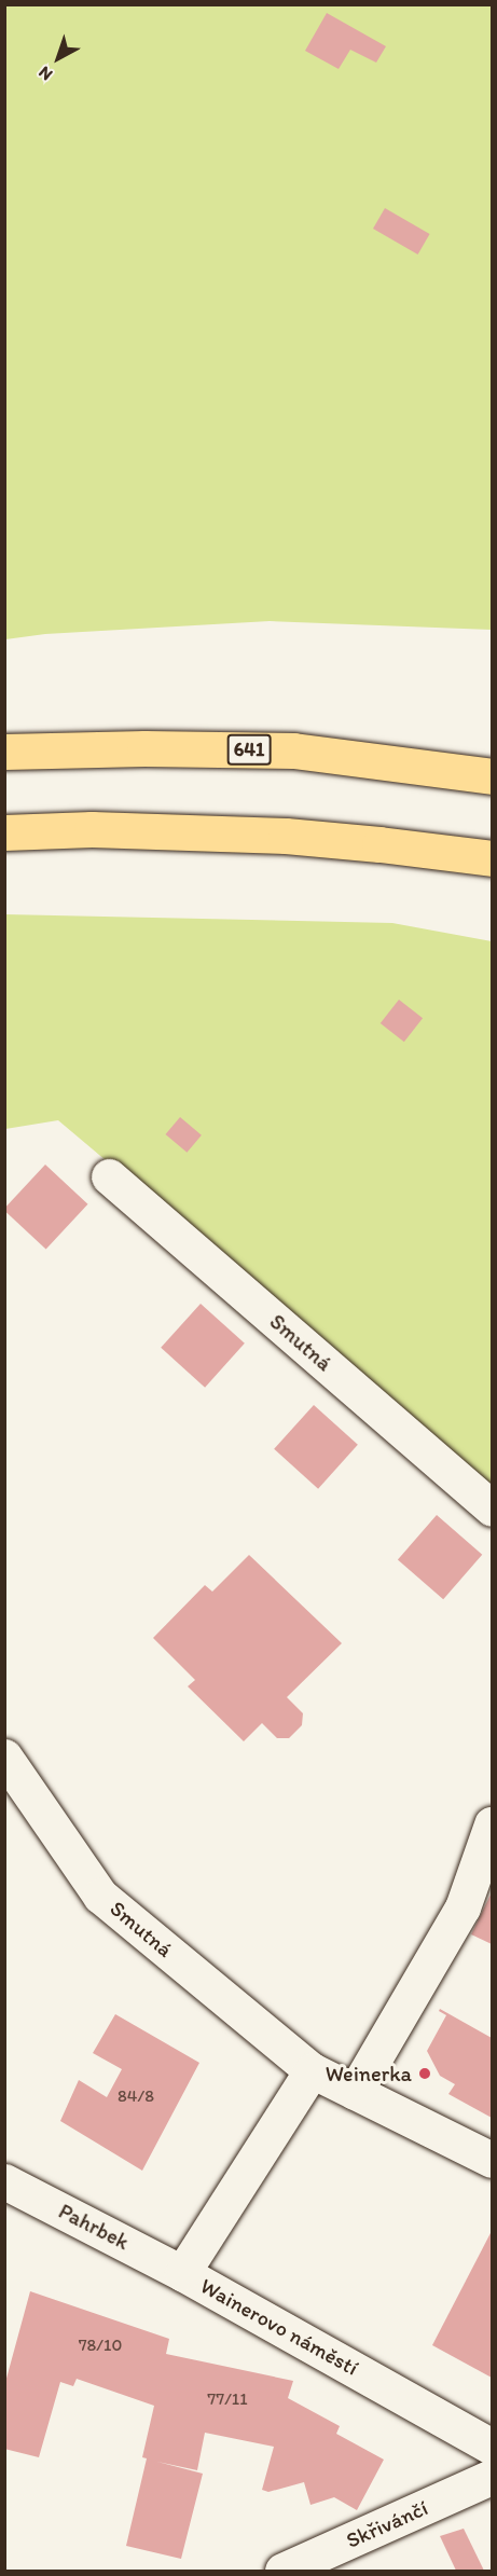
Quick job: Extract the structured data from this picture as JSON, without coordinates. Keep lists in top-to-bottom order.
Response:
{
  "streets": {
    "highway": ["641"],
    "street": [
      "Smutná",
      "Pahrbek",
      "Wainerovo náměstí",
      "Skřivánčí"
    ]
  },
  "crossings": [
    ["Smutná", "Wainerovo náměstí"],
    ["Pahrbek", "Wainerovo náměstí"]
  ],
  "places": ["Weinerka"],
  "house_numbers": ["84/8", "78/10", "77/11"],
  "north": "bottom left"
}
